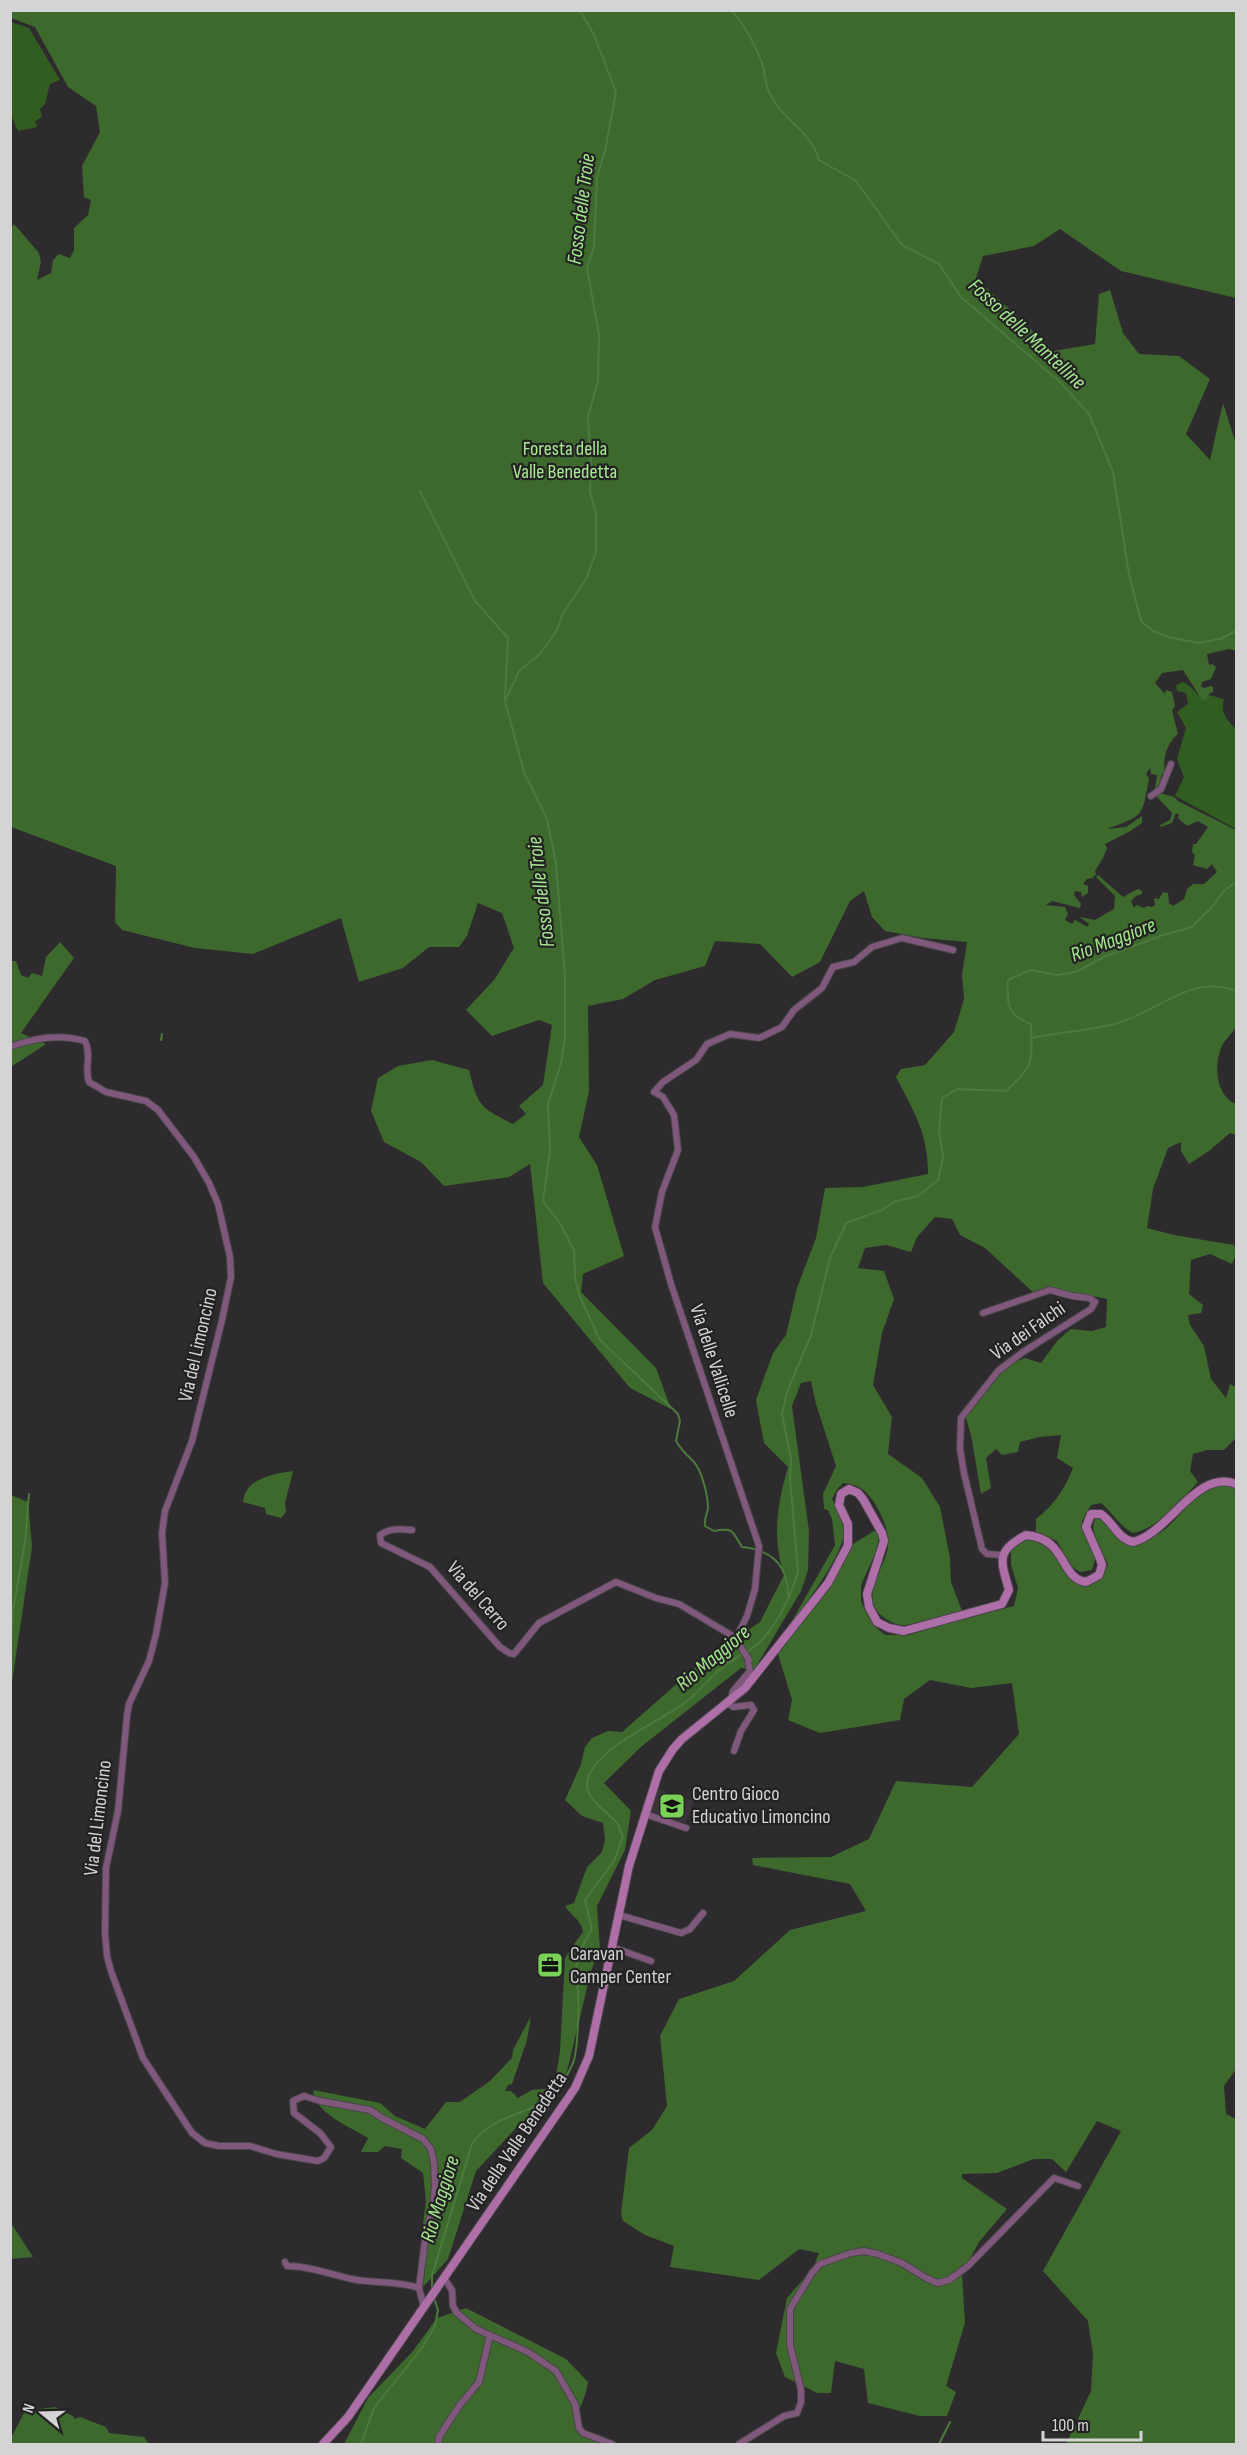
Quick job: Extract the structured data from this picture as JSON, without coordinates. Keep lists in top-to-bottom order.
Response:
{
  "streets": {
    "main road": ["Via della Valle Benedetta"],
    "street": [
      "Via dei Falchi",
      "Via del Limoncino",
      "Via delle Vallicelle",
      "Via del Cerro"
    ]
  },
  "crossings": [
    ["Via dei Falchi", "Via della Valle Benedetta"],
    ["Via del Limoncino", "Via della Valle Benedetta"],
    ["Via delle Vallicelle", "Via del Cerro"]
  ],
  "water": ["Fosso delle Troie", "Fosso delle Mantelline", "Rio Maggiore"],
  "parks": ["Foresta della Valle Benedetta"],
  "places": {
    "school or university": ["Centro Gioco Educativo Limoncino"],
    "office": ["Caravan Camper Center"]
  },
  "scale_bar": "100 m",
  "north": "left"
}
